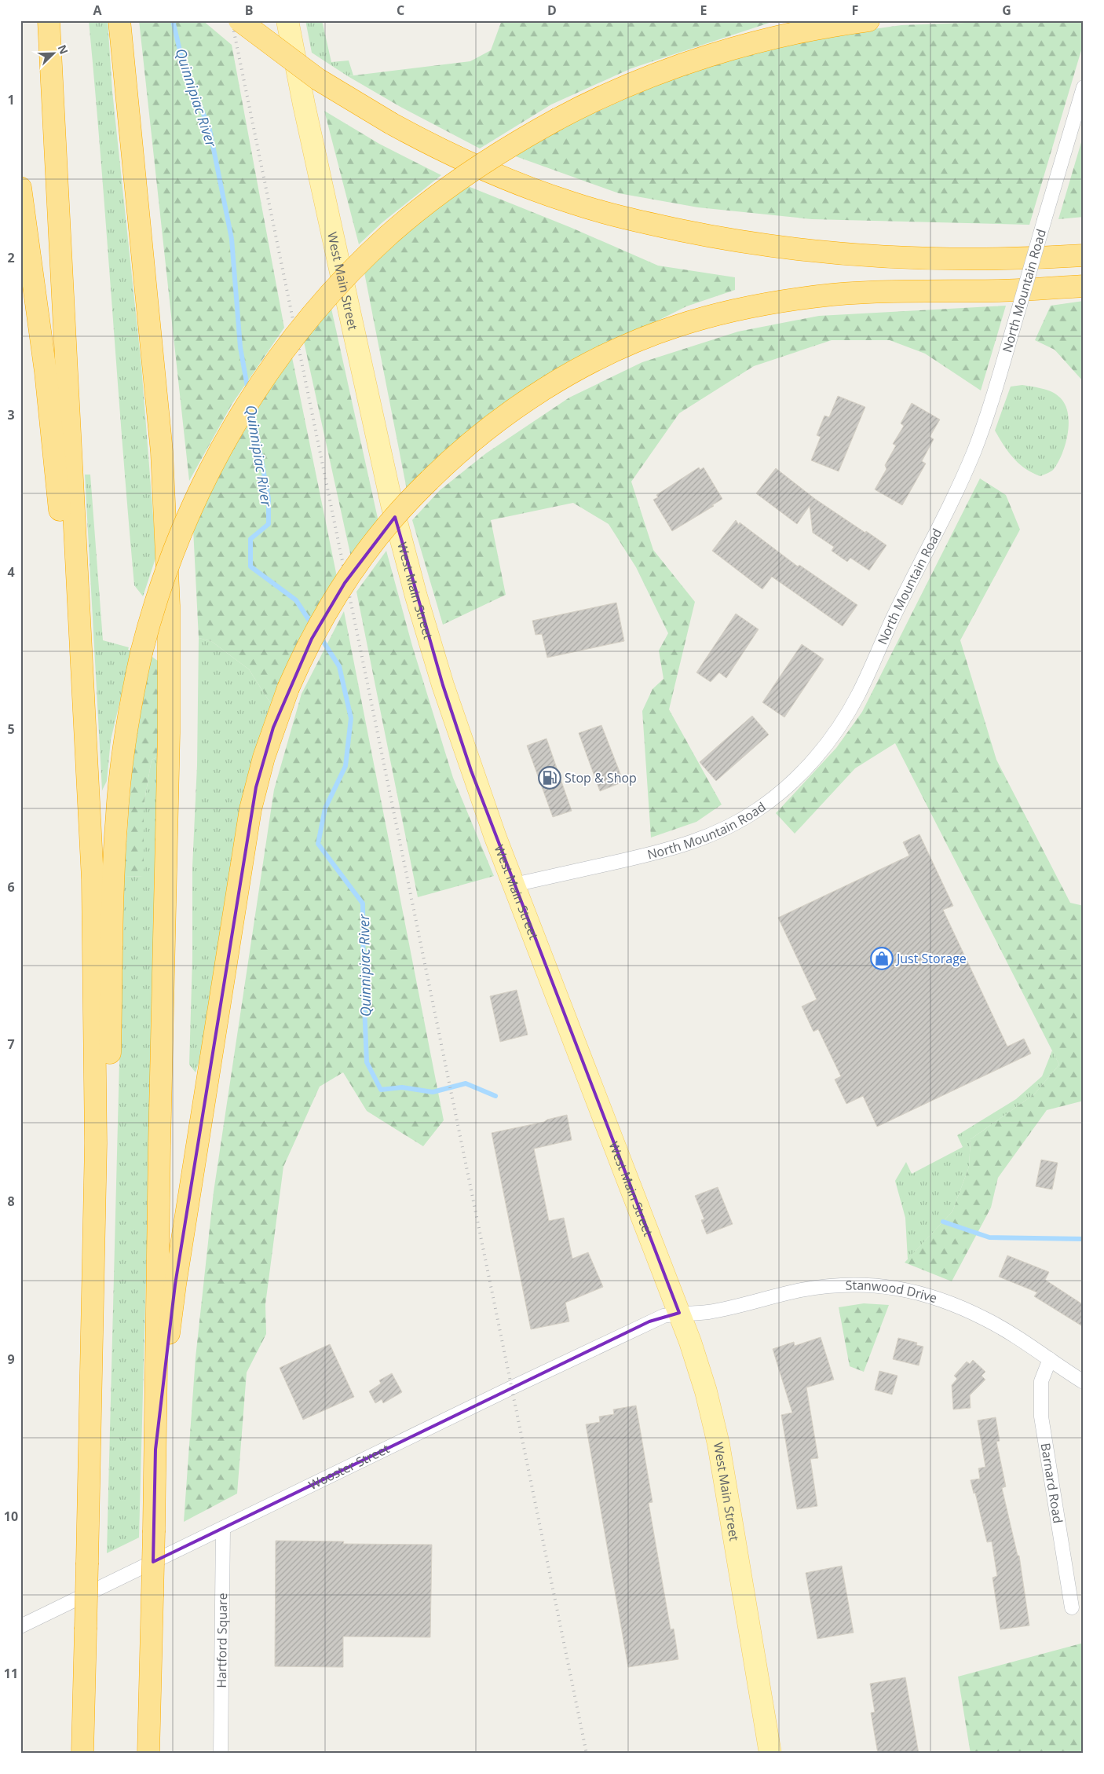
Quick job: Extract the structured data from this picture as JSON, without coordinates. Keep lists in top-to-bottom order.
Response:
{
  "streets": {
    "main road": ["West Main Street"],
    "street": [
      "North Mountain Road",
      "Stanwood Drive",
      "Wooster Street",
      "Barnard Road",
      "Hartford Square"
    ]
  },
  "crossings": [
    ["West Main Street", "North Mountain Road"],
    ["West Main Street", "Stanwood Drive"],
    ["West Main Street", "Wooster Street"],
    ["Stanwood Drive", "Wooster Street"],
    ["Stanwood Drive", "Barnard Road"],
    ["Wooster Street", "Hartford Square"]
  ],
  "water": ["Quinnipiac River"],
  "places": {
    "fuel station": ["Stop & Shop"],
    "shop": ["Just Storage"]
  },
  "north": "top right",
  "grid": {
    "columns": [
      "A",
      "B",
      "C",
      "D",
      "E",
      "F",
      "G"
    ],
    "rows": [
      "1",
      "2",
      "3",
      "4",
      "5",
      "6",
      "7",
      "8",
      "9",
      "10",
      "11"
    ]
  }
}
